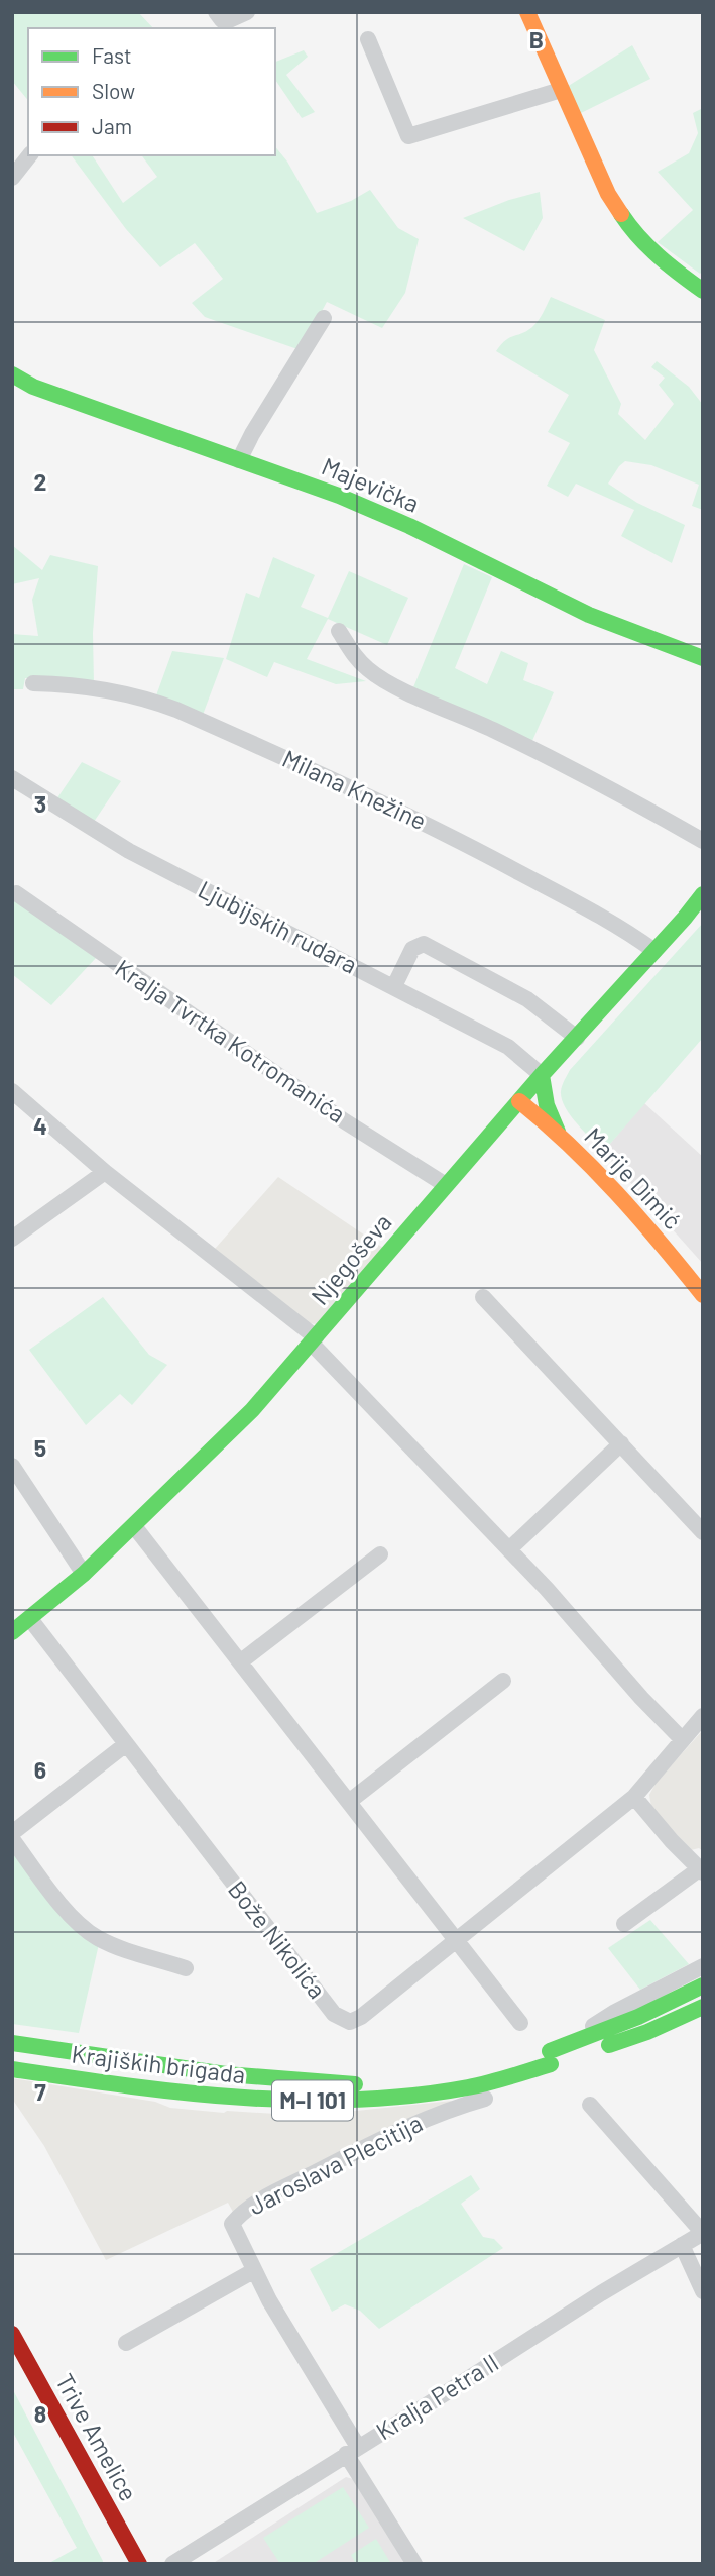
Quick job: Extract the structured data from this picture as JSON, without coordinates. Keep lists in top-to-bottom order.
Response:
{
  "streets": {
    "street": [
      "Majevička",
      "Milana Knežine",
      "Ljubijskih rudara",
      "Kralja Tvrtka Kotromanića",
      "Marije Dimić",
      "Njegoševa",
      "Bože Nikolića",
      "Krajiških brigada",
      "M-I 101",
      "Jaroslava Plecitija",
      "Kralja Petra II",
      "Trive Amelice"
    ]
  },
  "crossings": [
    ["Milana Knežine", "Njegoševa"],
    ["Ljubijskih rudara", "Njegoševa"],
    ["Kralja Tvrtka Kotromanića", "Njegoševa"],
    ["Marije Dimić", "Njegoševa"],
    ["Njegoševa", "Bože Nikolića"],
    ["Jaroslava Plecitija", "Kralja Petra II"]
  ],
  "legend": ["Fast", "Slow", "Jam"],
  "grid": {
    "columns": ["B"],
    "rows": [
      "2",
      "3",
      "4",
      "5",
      "6",
      "7",
      "8"
    ]
  }
}
